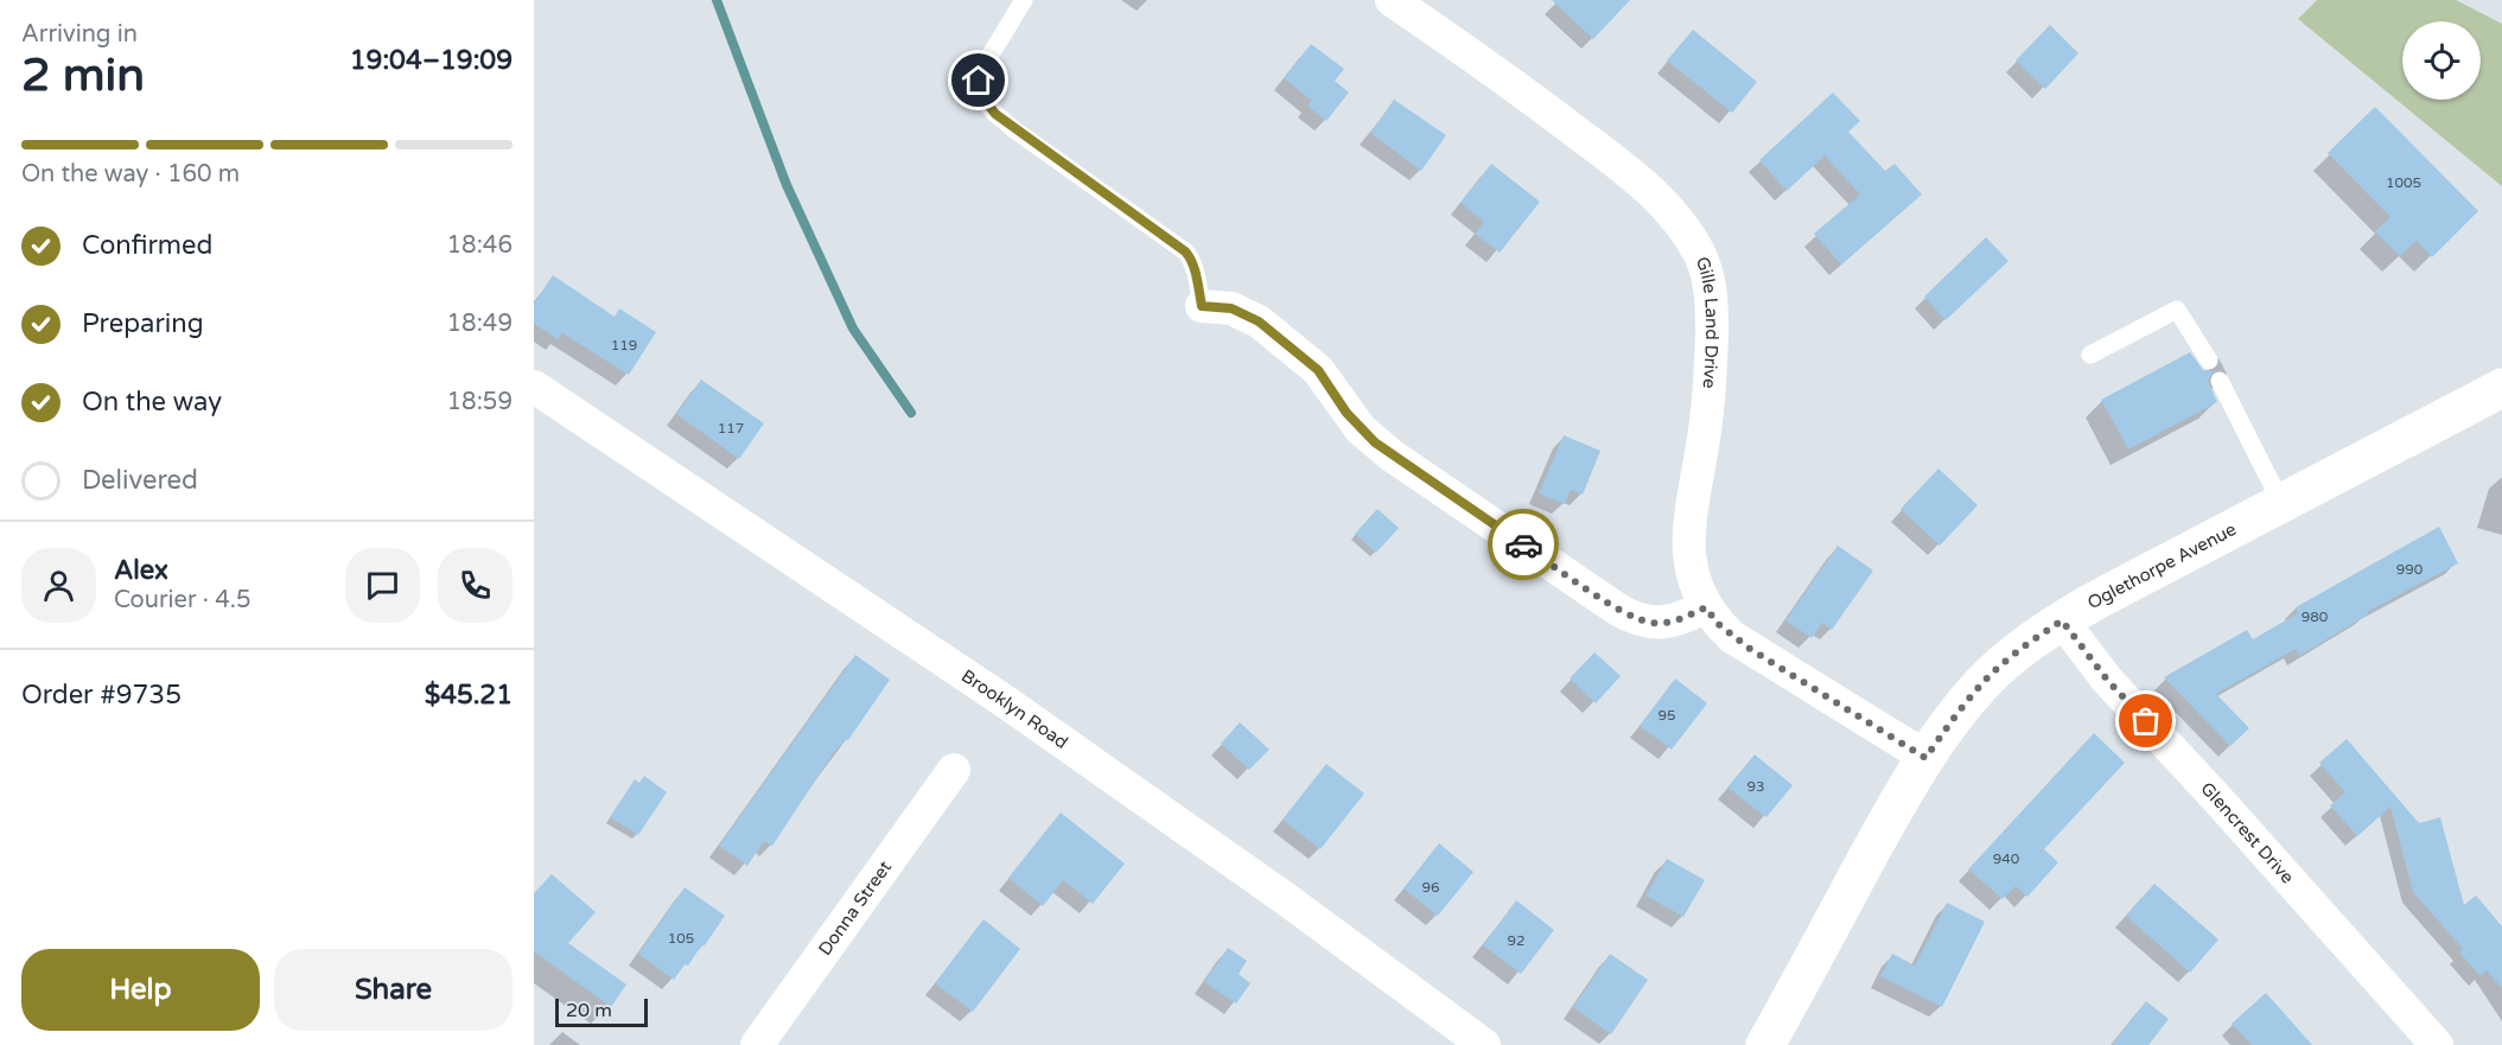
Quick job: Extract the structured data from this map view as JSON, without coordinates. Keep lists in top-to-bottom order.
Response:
{
  "streets": {
    "main road": ["Oglethorpe Avenue"],
    "street": [
      "Gille Land Drive",
      "Brooklyn Road",
      "Glencrest Drive",
      "Donna Street"
    ]
  },
  "crossings": [
    ["Gille Land Drive", "Oglethorpe Avenue"],
    ["Oglethorpe Avenue", "Glencrest Drive"]
  ],
  "house_numbers": [
    "1005",
    "119",
    "117",
    "990",
    "980",
    "95",
    "93",
    "940",
    "96",
    "105",
    "92"
  ],
  "scale_bar": "20 m",
  "page": {
    "heading": ["2 min", "Arriving in", "19:04–19:09"],
    "panel": [
      "Alex",
      "Courier · 4.5",
      "Order #9735",
      "$45.21"
    ],
    "bar": "On the way · 160 m",
    "list": [
      ["Confirmed", "18:46"],
      ["Preparing", "18:49"],
      ["On the way", "18:59"],
      "Delivered"
    ],
    "buttons": ["Help", "Share"],
    "scale": "20 m"
  }
}
